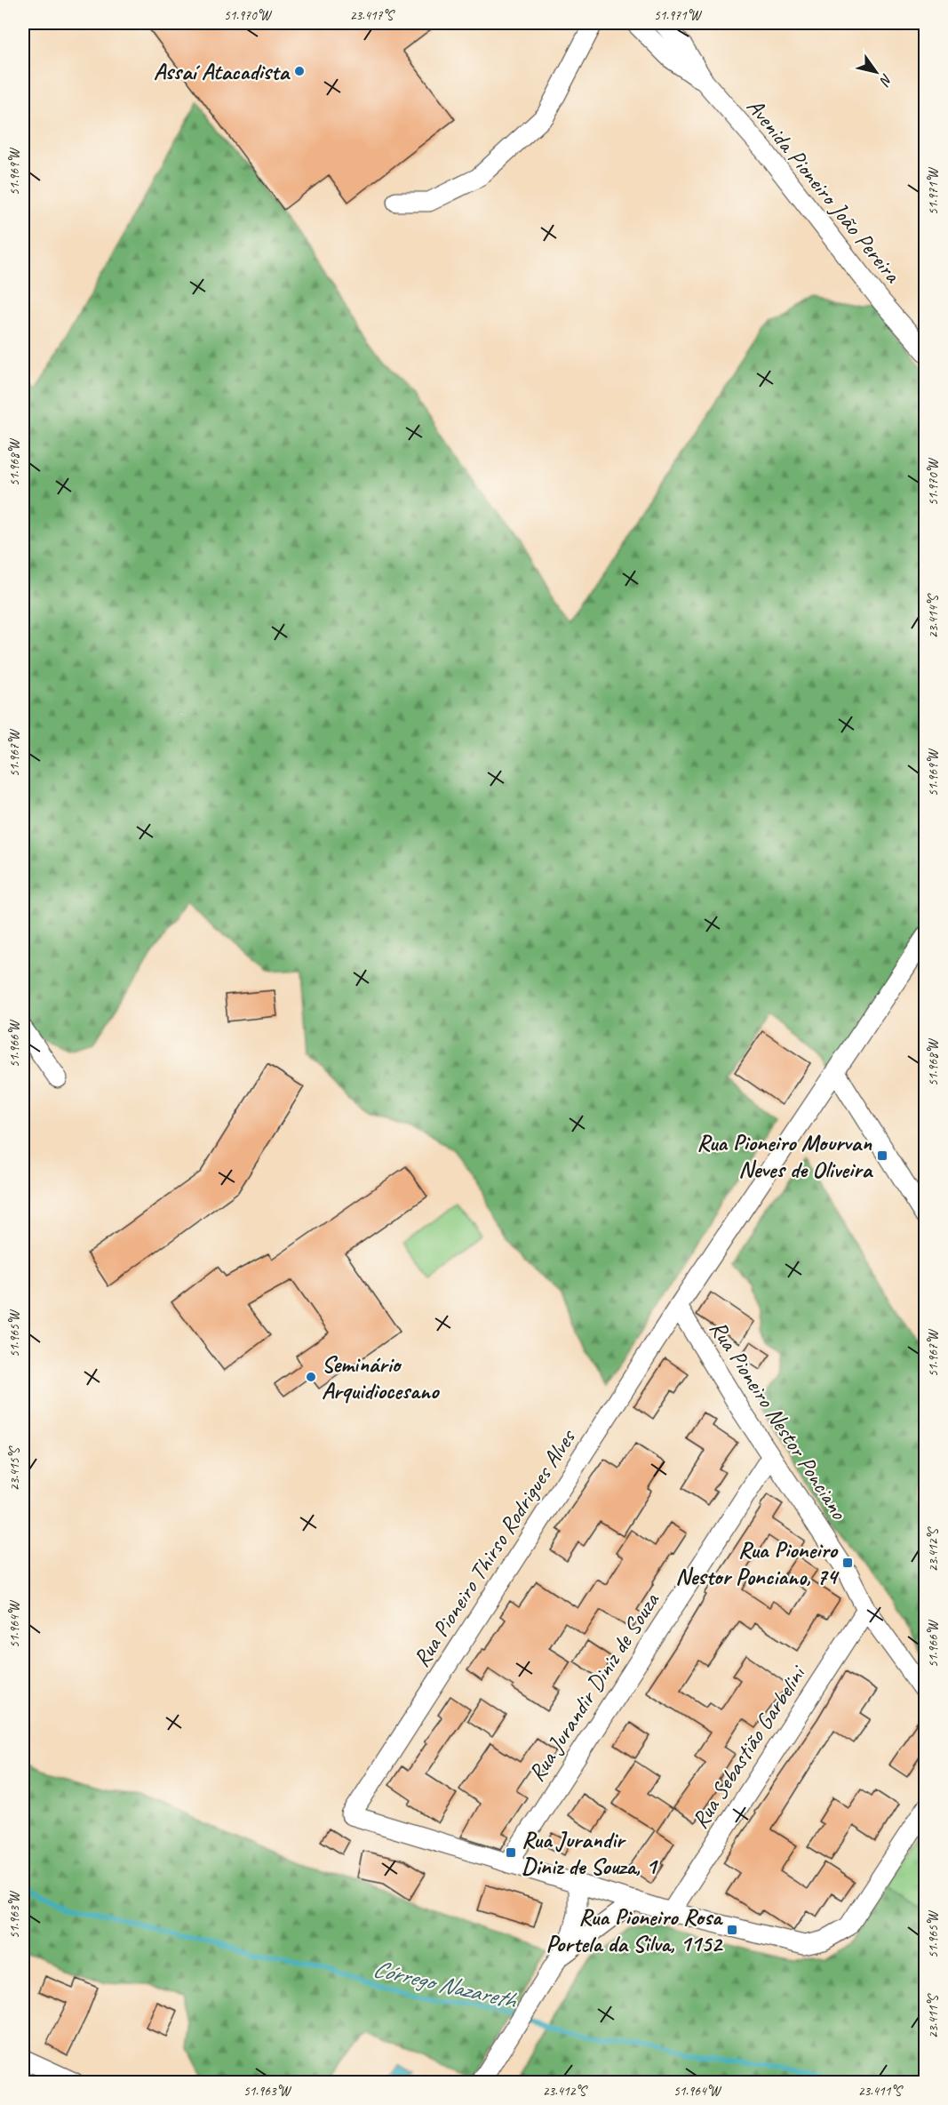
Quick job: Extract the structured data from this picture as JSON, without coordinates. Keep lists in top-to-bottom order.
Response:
{
  "streets": {
    "street": [
      "Avenida Pioneiro João Pereira",
      "Rua Pioneiro Nestor Ponciano",
      "Rua Pioneiro Thirso Rodrigues Alves",
      "Rua Jurandir Diniz de Souza",
      "Rua Sebastião Garbelini"
    ]
  },
  "crossings": [
    ["Rua Pioneiro Nestor Ponciano", "Rua Pioneiro Thirso Rodrigues Alves"],
    ["Rua Pioneiro Nestor Ponciano", "Rua Jurandir Diniz de Souza"],
    ["Rua Pioneiro Nestor Ponciano", "Rua Sebastião Garbelini"],
    ["Rua Pioneiro Thirso Rodrigues Alves", "Rua Jurandir Diniz de Souza"]
  ],
  "water": ["Córrego Nazareth"],
  "places": {
    "other": ["Assaí Atacadista", "Seminário Arquidiocesano"],
    "transit": [
      "Rua Pioneiro Mourvan Neves de Oliveira",
      "Rua Pioneiro Nestor Ponciano, 74",
      "Rua Jurandir Diniz de Souza, 1",
      "Rua Pioneiro Rosa Portela da Silva, 1152"
    ]
  },
  "north": "bottom right",
  "coordinates": [
    "51.970°W",
    "23.417°S",
    "51.971°W",
    "51.969°W",
    "51.968°W",
    "23.414°S",
    "51.967°W",
    "51.966°W",
    "51.965°W",
    "23.415°S",
    "23.412°S",
    "51.964°W",
    "51.963°W",
    "23.411°S"
  ]
}
